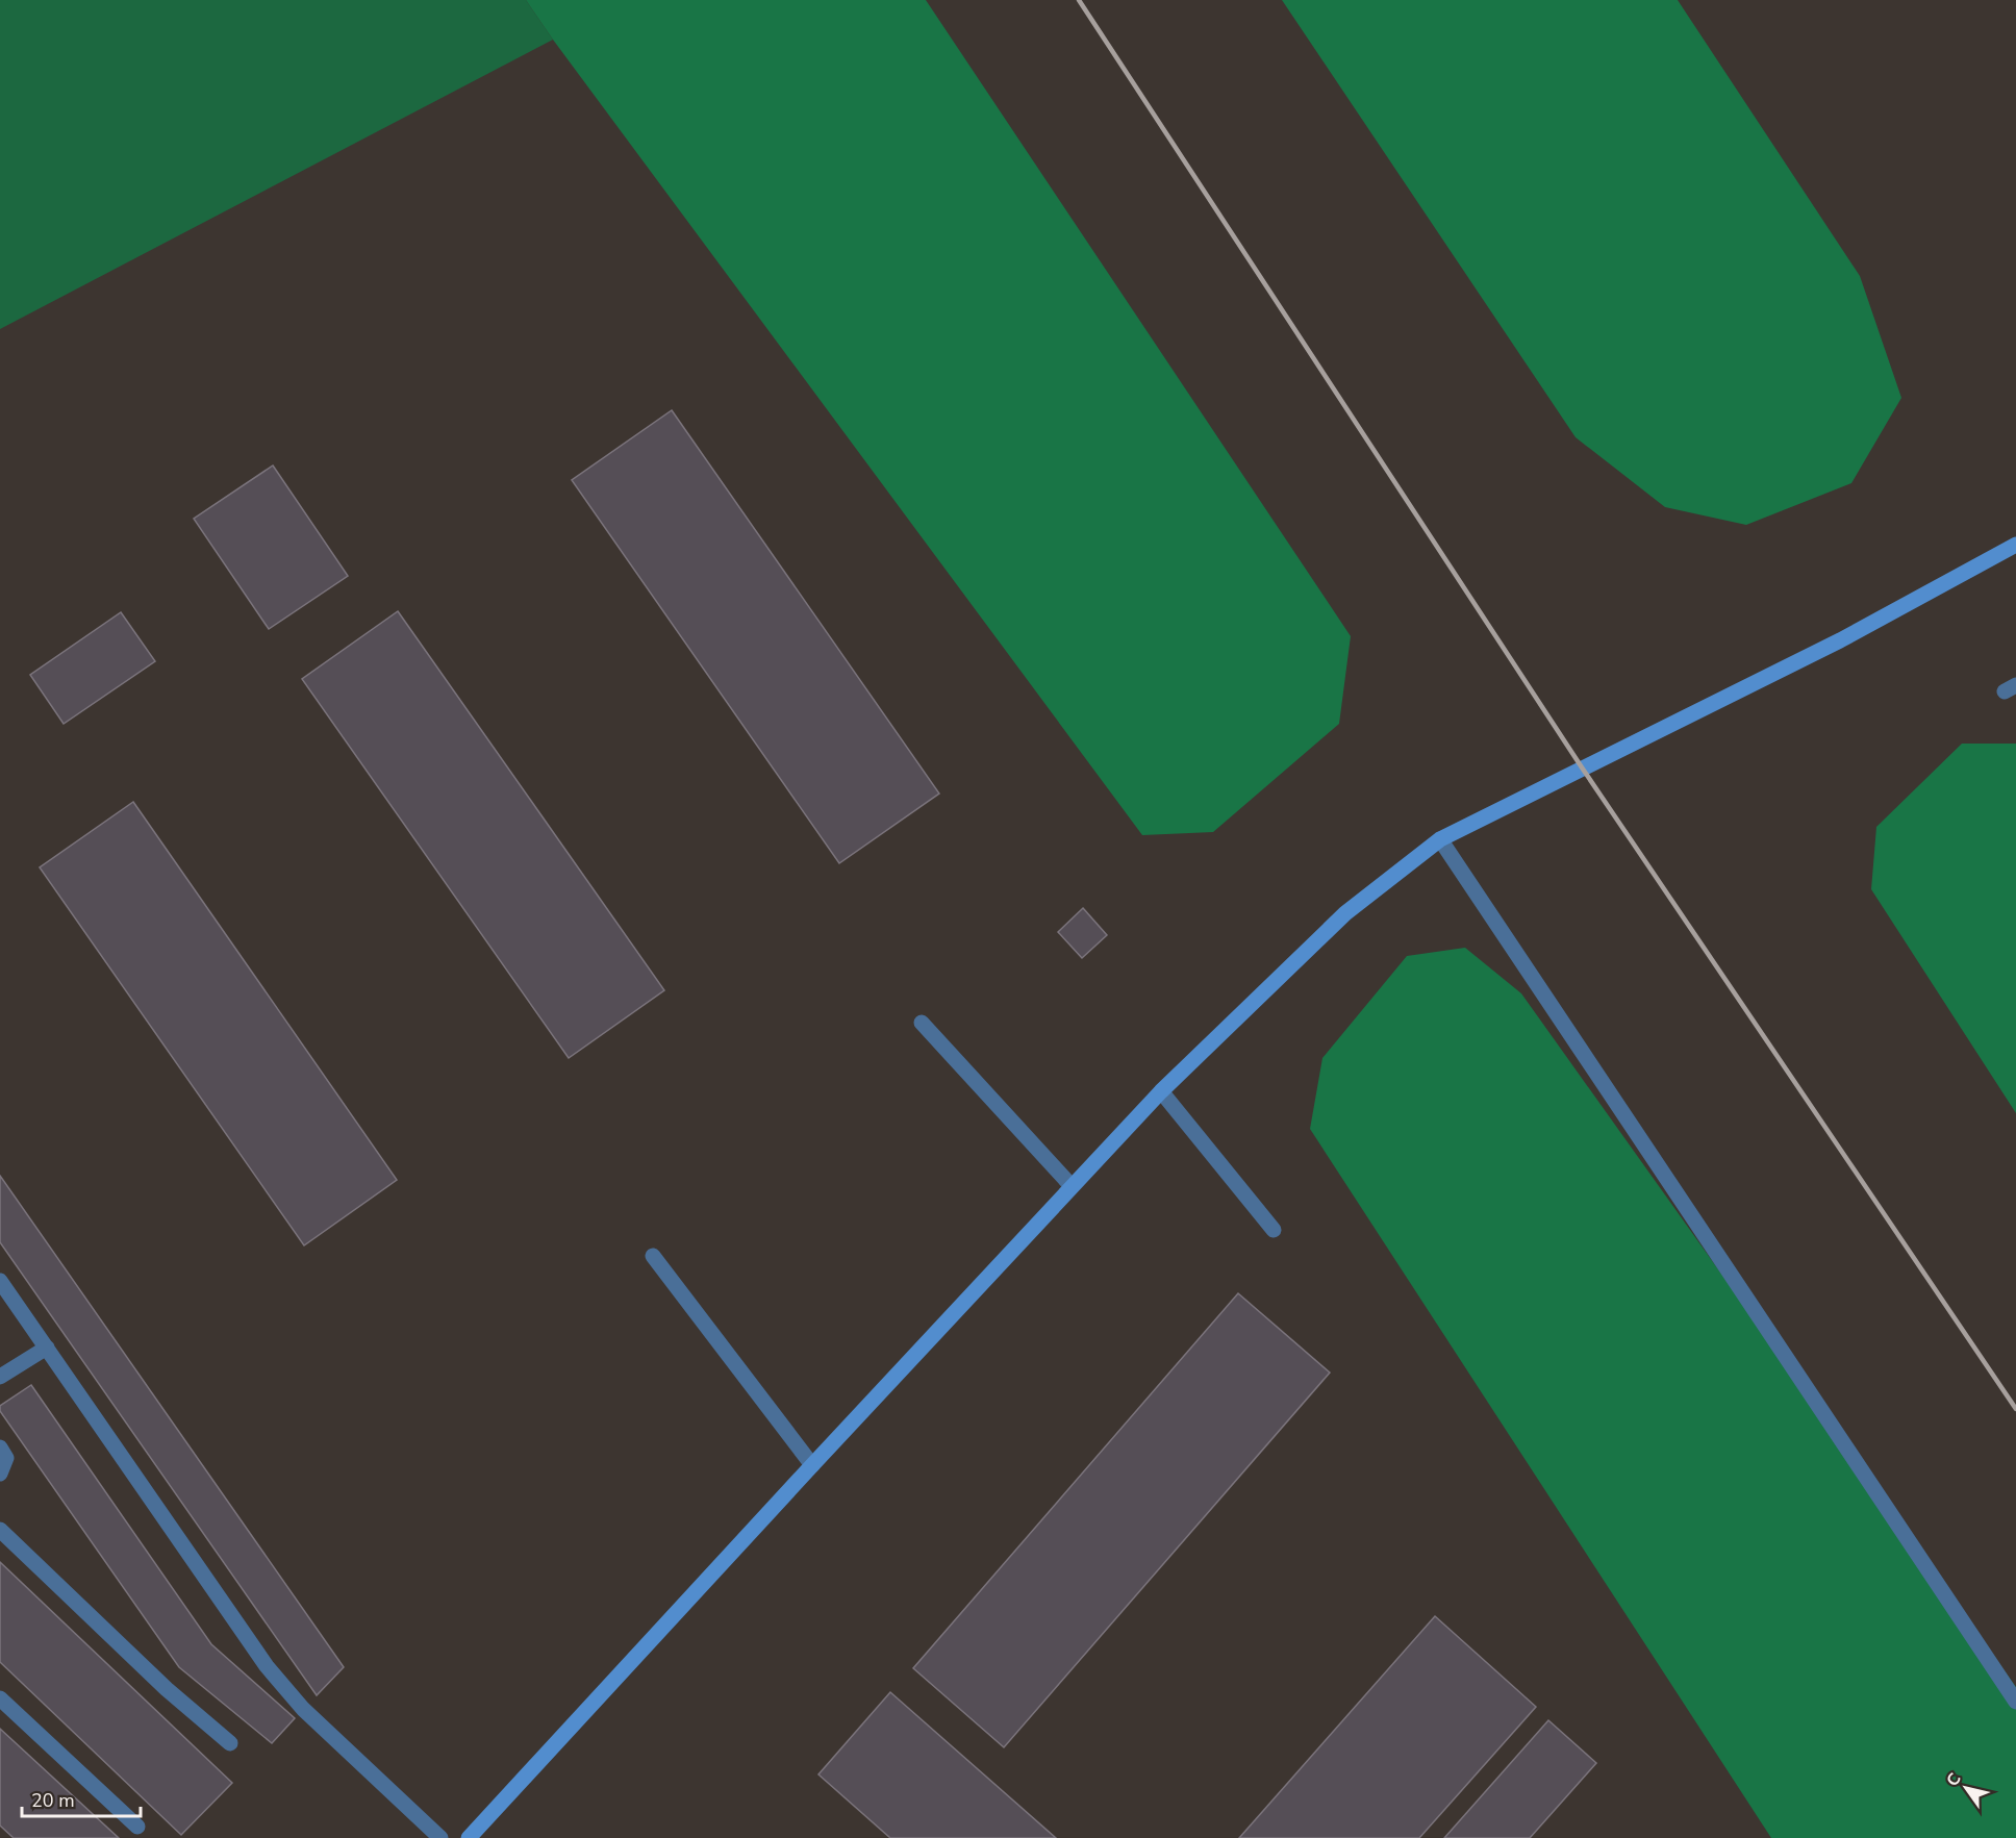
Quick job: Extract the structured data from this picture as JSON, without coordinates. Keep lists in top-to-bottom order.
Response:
{
  "scale_bar": "20 m",
  "north": "top left"
}
